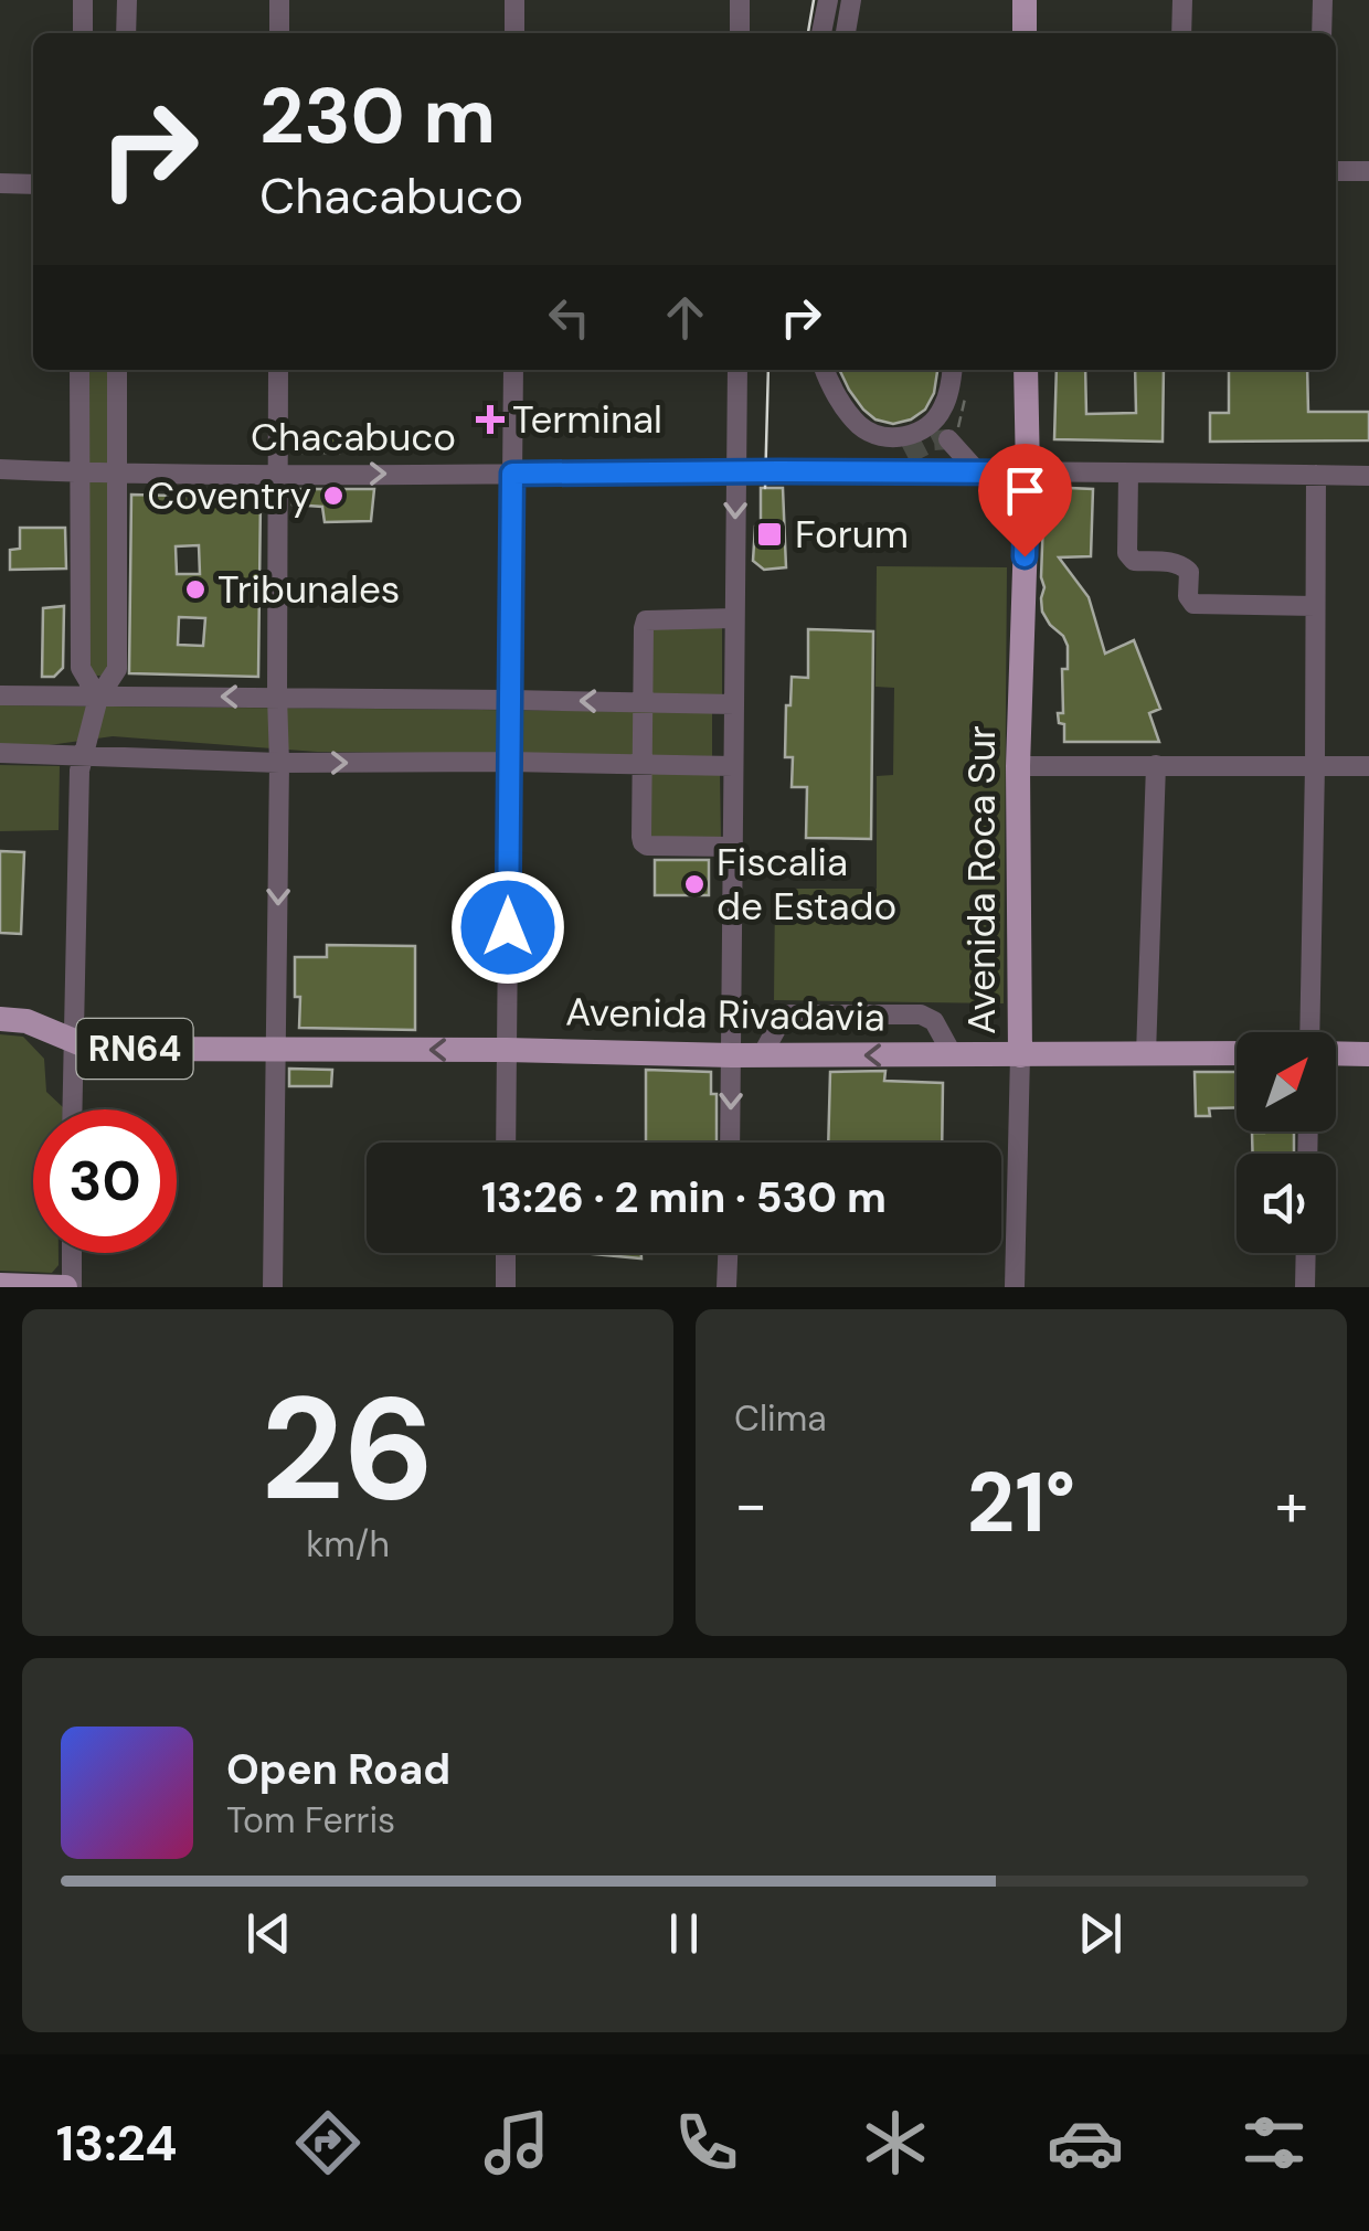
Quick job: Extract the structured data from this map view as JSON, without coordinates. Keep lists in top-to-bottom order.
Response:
{
  "streets": {
    "main road": ["Avenida Roca Sur", "Avenida Rivadavia", "RN64"],
    "street": ["Chacabuco"]
  },
  "crossings": [
    ["Chacabuco", "Avenida Roca Sur"],
    ["Avenida Roca Sur", "Avenida Rivadavia"],
    ["Avenida Rivadavia", "RN64"]
  ],
  "places": {
    "health": ["Terminal"],
    "other": ["Coventry", "Tribunales", "Fiscalia de Estado"],
    "transit": ["Forum"]
  },
  "north": "top right",
  "page": {
    "turn": ["230 m", "Chacabuco"],
    "limit": "30",
    "trip": "13:26 · 2 min · 530 m",
    "tile": [
      ["26", "km/h"],
      "Clima"
    ],
    "heat": ["−", "21°", "+"],
    "song": ["Open Road", "Tom Ferris"],
    "tabs": "13:24"
  }
}
